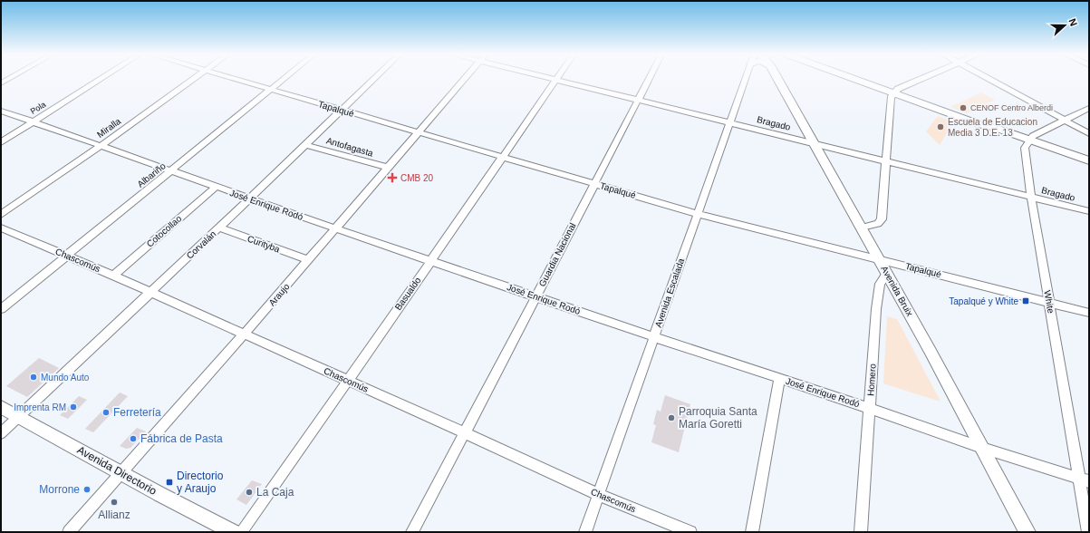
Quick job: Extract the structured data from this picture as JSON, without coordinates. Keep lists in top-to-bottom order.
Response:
{
  "streets": {
    "main road": ["Avenida Bruix", "Avenida Directorio"],
    "street": [
      "Pola",
      "Tapalqué",
      "Bragado",
      "Miralla",
      "Antofagasta",
      "Albariño",
      "José Enrique Rodó",
      "Cotocollao",
      "Curityba",
      "Corvalán",
      "Guardia Nacional",
      "Chascomús",
      "Avenida Escalada",
      "Basualdo",
      "Araujo",
      "White",
      "Homero"
    ]
  },
  "crossings": [
    ["Pola", "José Enrique Rodó"],
    ["Tapalqué", "Albariño"],
    ["Tapalqué", "Corvalán"],
    ["Tapalqué", "Guardia Nacional"],
    ["Tapalqué", "Avenida Bruix"],
    ["Tapalqué", "Avenida Escalada"],
    ["Tapalqué", "Basualdo"],
    ["Tapalqué", "Araujo"],
    ["Tapalqué", "White"],
    ["Bragado", "Guardia Nacional"],
    ["Bragado", "Avenida Bruix"],
    ["Bragado", "Avenida Escalada"],
    ["Bragado", "Basualdo"],
    ["Bragado", "White"],
    ["Miralla", "José Enrique Rodó"],
    ["Antofagasta", "Corvalán"],
    ["Antofagasta", "Araujo"],
    ["Albariño", "José Enrique Rodó"],
    ["Albariño", "Chascomús"],
    ["José Enrique Rodó", "Cotocollao"],
    ["José Enrique Rodó", "Corvalán"],
    ["José Enrique Rodó", "Guardia Nacional"],
    ["José Enrique Rodó", "Avenida Bruix"],
    ["José Enrique Rodó", "Avenida Escalada"],
    ["José Enrique Rodó", "Basualdo"],
    ["José Enrique Rodó", "Araujo"],
    ["José Enrique Rodó", "White"],
    ["José Enrique Rodó", "Homero"],
    ["Cotocollao", "Chascomús"],
    ["Curityba", "Corvalán"],
    ["Curityba", "Araujo"],
    ["Corvalán", "Chascomús"],
    ["Corvalán", "Avenida Directorio"],
    ["Guardia Nacional", "Chascomús"],
    ["Chascomús", "Avenida Escalada"],
    ["Chascomús", "Basualdo"],
    ["Chascomús", "Araujo"],
    ["Avenida Bruix", "Homero"],
    ["Araujo", "Avenida Directorio"]
  ],
  "places": {
    "other": [
      "CENOF Centro Alberdi",
      "Escuela de Educacion Media 3 D.E. 13",
      "Mundo Auto",
      "Imprenta RM",
      "Ferretería",
      "Parroquia Santa María Goretti",
      "Fábrica de Pasta",
      "Morrone",
      "La Caja",
      "Allianz"
    ],
    "health": ["CMB 20"],
    "transit": ["Tapalqué y White", "Directorio y Araujo"]
  },
  "north": "right"
}
